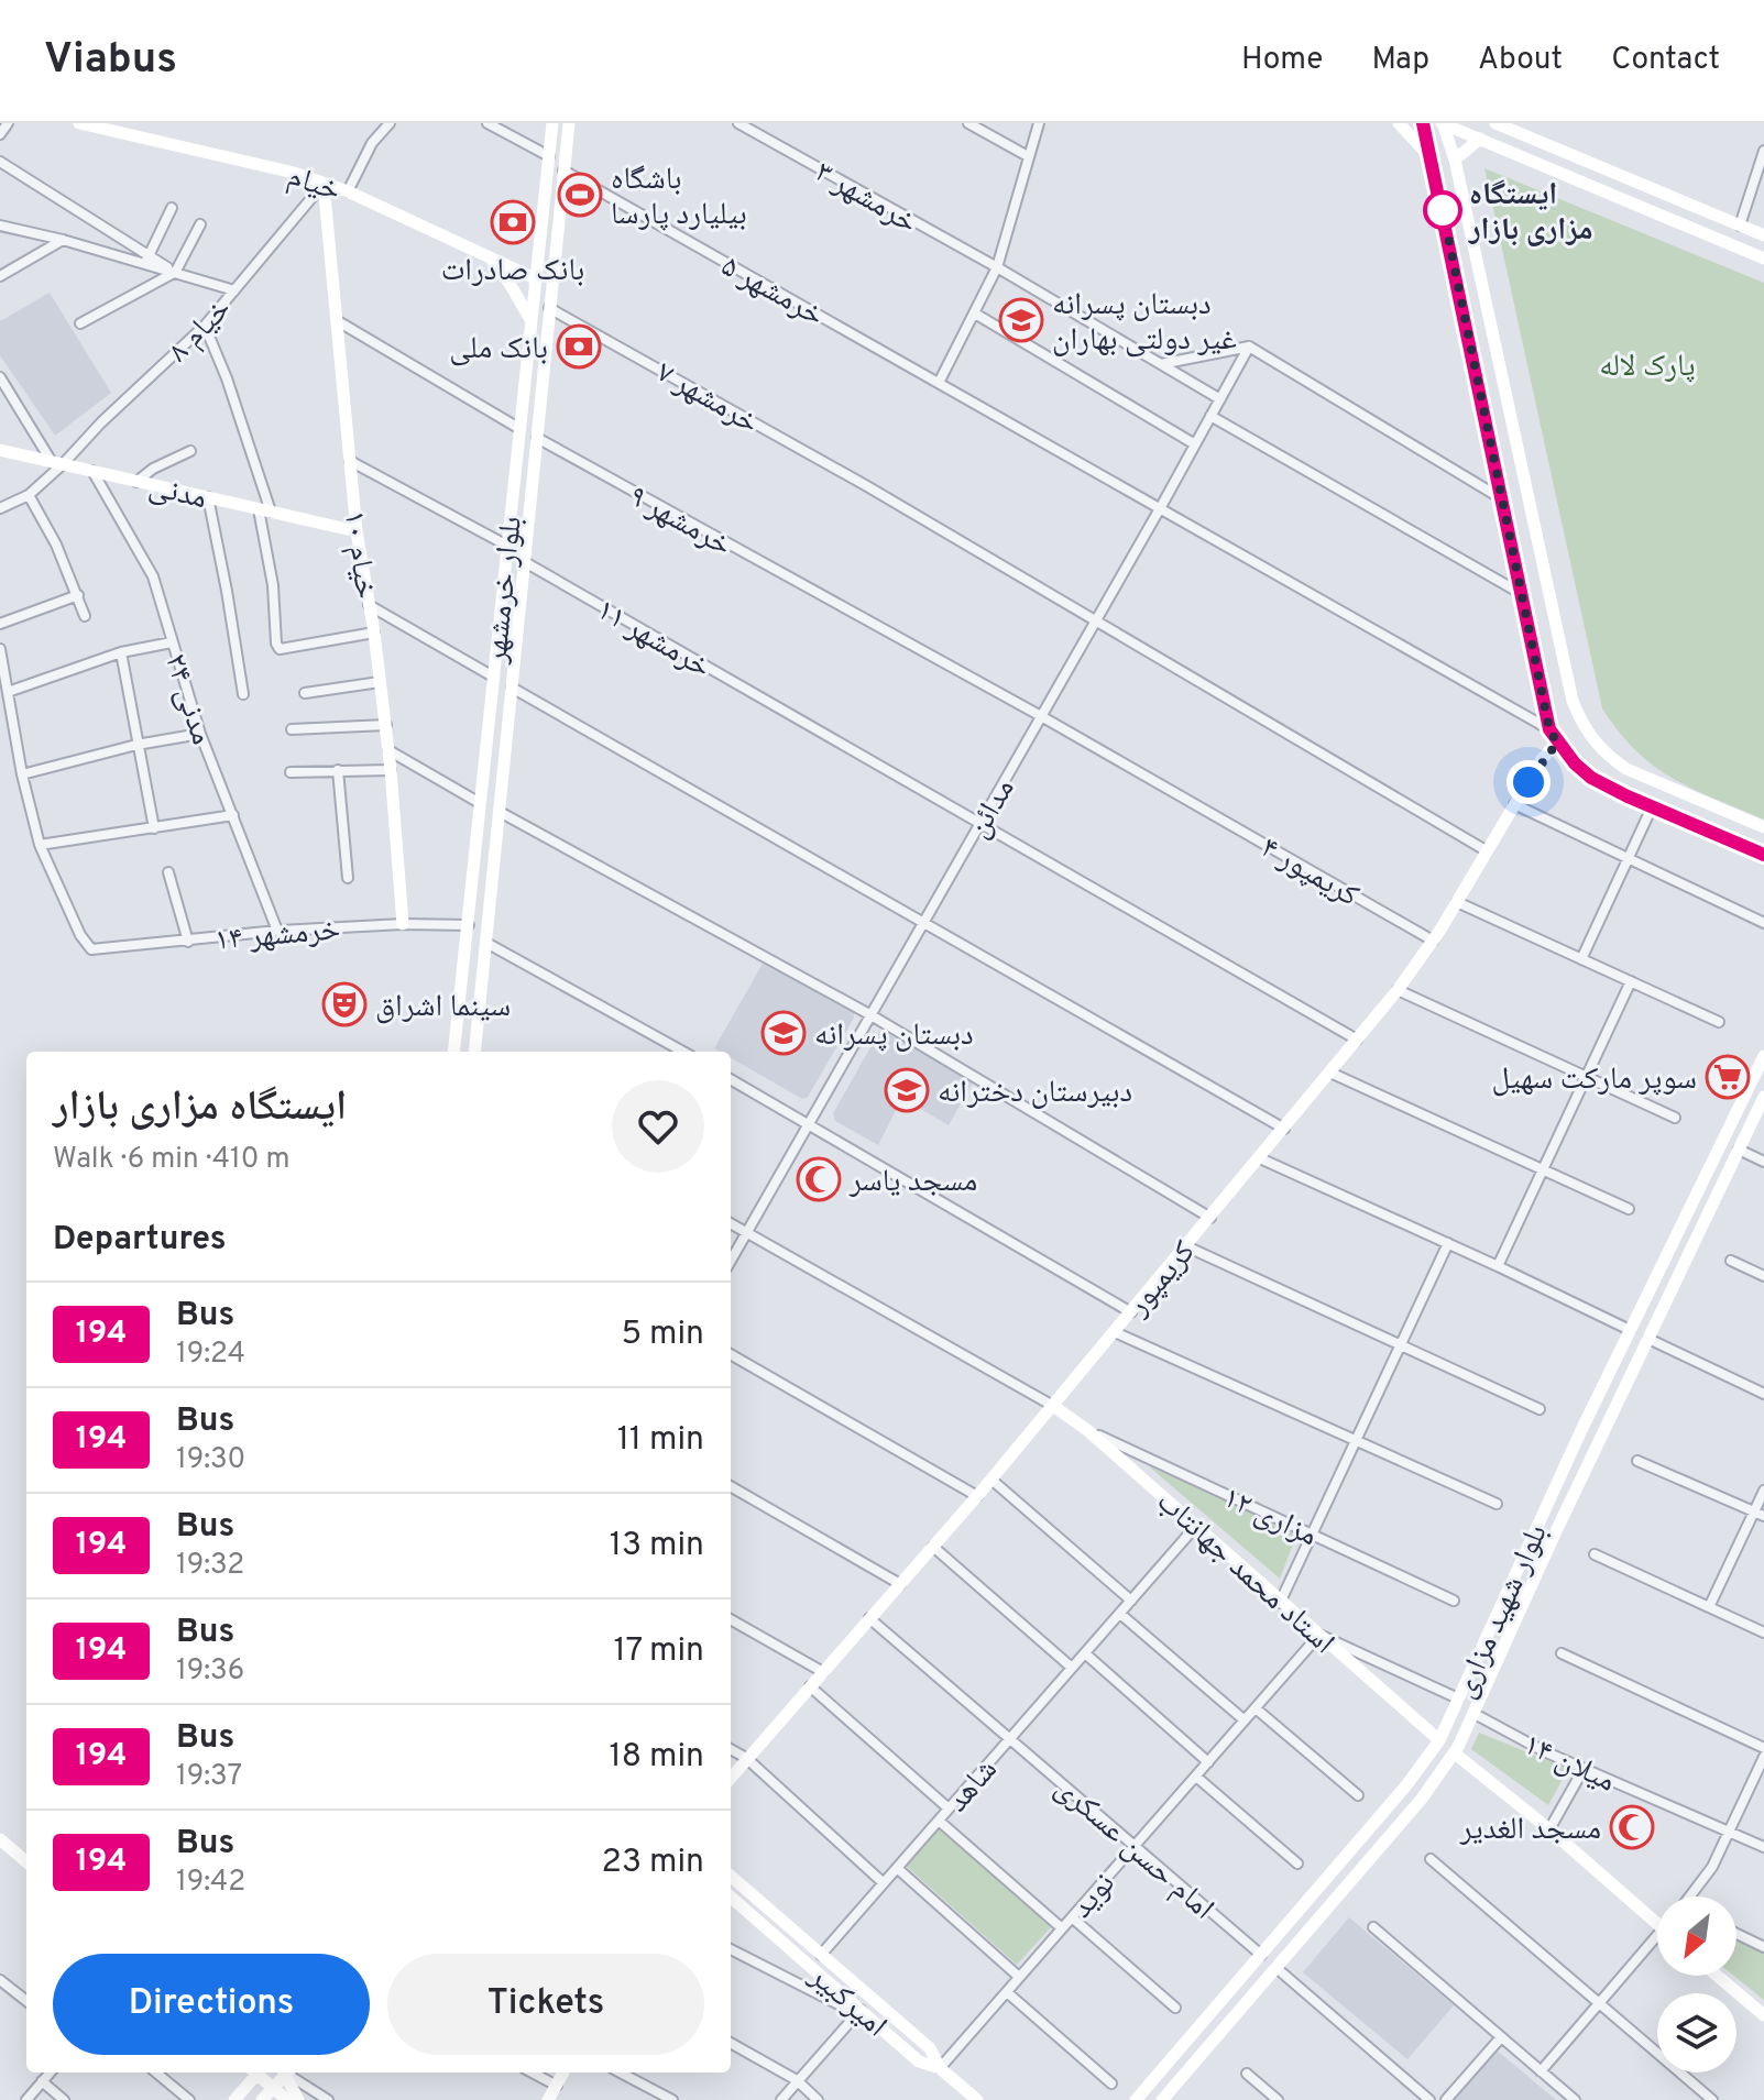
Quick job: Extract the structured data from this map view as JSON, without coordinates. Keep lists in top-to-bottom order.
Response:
{
  "streets": {
    "main road": [
      "خیام",
      "مدنی",
      "خیام ۱۰",
      "بلوار خرمشهر",
      "کریمپور",
      "استاد محمد جهانتاب",
      "بلوار شهید مزاری",
      "امیرکبیر"
    ],
    "street": [
      "خرمشهر ۳",
      "خرمشهر ۵",
      "خیام ۸",
      "خرمشهر ۷",
      "خرمشهر ۹",
      "خرمشهر ۱۱",
      "مدنی ۲۴",
      "مدائن",
      "کریمپور ۴",
      "خرمشهر ۱۴",
      "مزاری ۱۲",
      "میلان ۱۴",
      "شاهد",
      "امام حسن عسکری",
      "نوید"
    ]
  },
  "crossings": [
    ["خیام", "خیام ۸"],
    ["خیام", "خیام ۱۰"],
    ["خیام", "بلوار خرمشهر"],
    ["خرمشهر ۳", "مدائن"],
    ["خرمشهر ۵", "بلوار خرمشهر"],
    ["خرمشهر ۵", "مدائن"],
    ["خیام ۸", "مدنی"],
    ["خیام ۸", "خیام ۱۰"],
    ["خرمشهر ۷", "بلوار خرمشهر"],
    ["خرمشهر ۷", "مدائن"],
    ["خرمشهر ۷", "کریمپور"],
    ["مدنی", "خیام ۱۰"],
    ["مدنی", "مدنی ۲۴"],
    ["خرمشهر ۹", "بلوار خرمشهر"],
    ["خرمشهر ۹", "مدائن"],
    ["خرمشهر ۹", "کریمپور ۴"],
    ["خیام ۱۰", "خرمشهر ۱۴"],
    ["بلوار خرمشهر", "خرمشهر ۱۱"],
    ["بلوار خرمشهر", "خرمشهر ۱۴"],
    ["خرمشهر ۱۱", "مدائن"],
    ["خرمشهر ۱۱", "کریمپور"],
    ["مدنی ۲۴", "خرمشهر ۱۴"],
    ["مدائن", "کریمپور ۴"],
    ["کریمپور ۴", "کریمپور"],
    ["کریمپور", "استاد محمد جهانتاب"],
    ["کریمپور", "امام حسن عسکری"],
    ["مزاری ۱۲", "استاد محمد جهانتاب"],
    ["استاد محمد جهانتاب", "بلوار شهید مزاری"],
    ["استاد محمد جهانتاب", "شاهد"],
    ["استاد محمد جهانتاب", "نوید"],
    ["بلوار شهید مزاری", "میلان ۱۴"],
    ["بلوار شهید مزاری", "امام حسن عسکری"],
    ["شاهد", "امام حسن عسکری"],
    ["امام حسن عسکری", "نوید"],
    ["نوید", "امیرکبیر"]
  ],
  "parks": ["پارک لاله"],
  "places": {
    "sports": ["باشگاه بیلیارد پارسا"],
    "other": ["ایستگاه مزاری بازار"],
    "bank": ["بانک صادرات", "بانک ملی"],
    "school or university": ["دبستان پسرانه غیر دولتی بهاران", "دبستان پسرانه", "دبیرستان دخترانه"],
    "theatre": ["سینما اشراق"],
    "supermarket": ["سوپر مارکت سهیل"],
    "mosque": ["مسجد یاسر", "مسجد الغدیر"]
  },
  "lines": ["bus line 194"],
  "north": "bottom left",
  "page": {
    "header": "Viabus",
    "nav": [
      "Home",
      "Map",
      "About",
      "Contact"
    ],
    "heading": [
      ["ایستگاه مزاری بازار", "Walk · 6 min · 410 m"],
      "Departures"
    ],
    "list": [
      {
        "mark": "194",
        "name": "Bus",
        "note": "19:24",
        "value": "5 min"
      },
      {
        "mark": "194",
        "name": "Bus",
        "note": "19:30",
        "value": "11 min"
      },
      {
        "mark": "194",
        "name": "Bus",
        "note": "19:32",
        "value": "13 min"
      },
      {
        "mark": "194",
        "name": "Bus",
        "note": "19:36",
        "value": "17 min"
      },
      {
        "mark": "194",
        "name": "Bus",
        "note": "19:37",
        "value": "18 min"
      },
      {
        "mark": "194",
        "name": "Bus",
        "note": "19:42",
        "value": "23 min"
      }
    ],
    "buttons": ["Directions", "Tickets"]
  }
}
